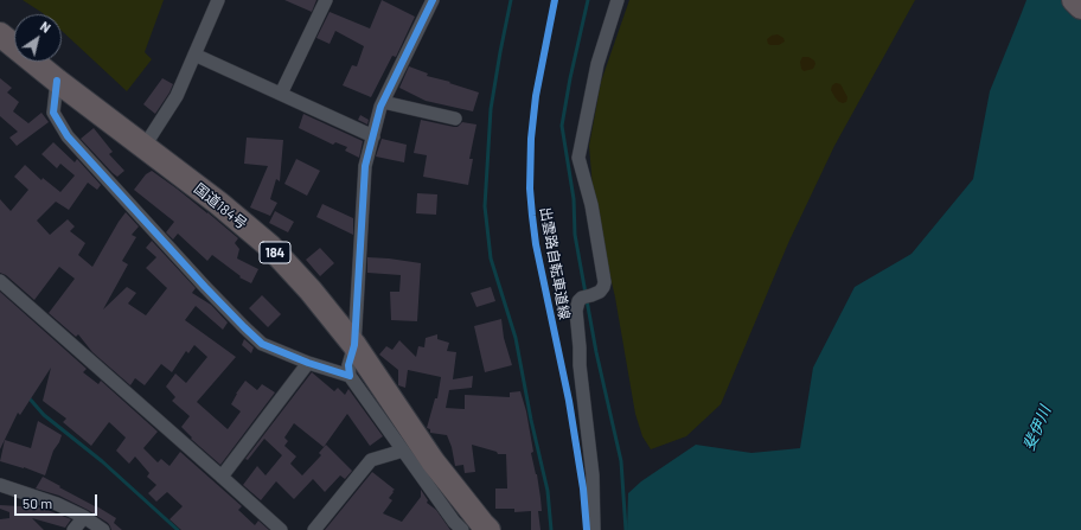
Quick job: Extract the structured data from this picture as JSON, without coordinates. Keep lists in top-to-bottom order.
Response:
{
  "streets": {
    "highway": ["国道184号", "184"],
    "cycle path": ["出雲路自転車道線"]
  },
  "water": ["斐伊川"],
  "scale_bar": "50 m",
  "north": "top right"
}
